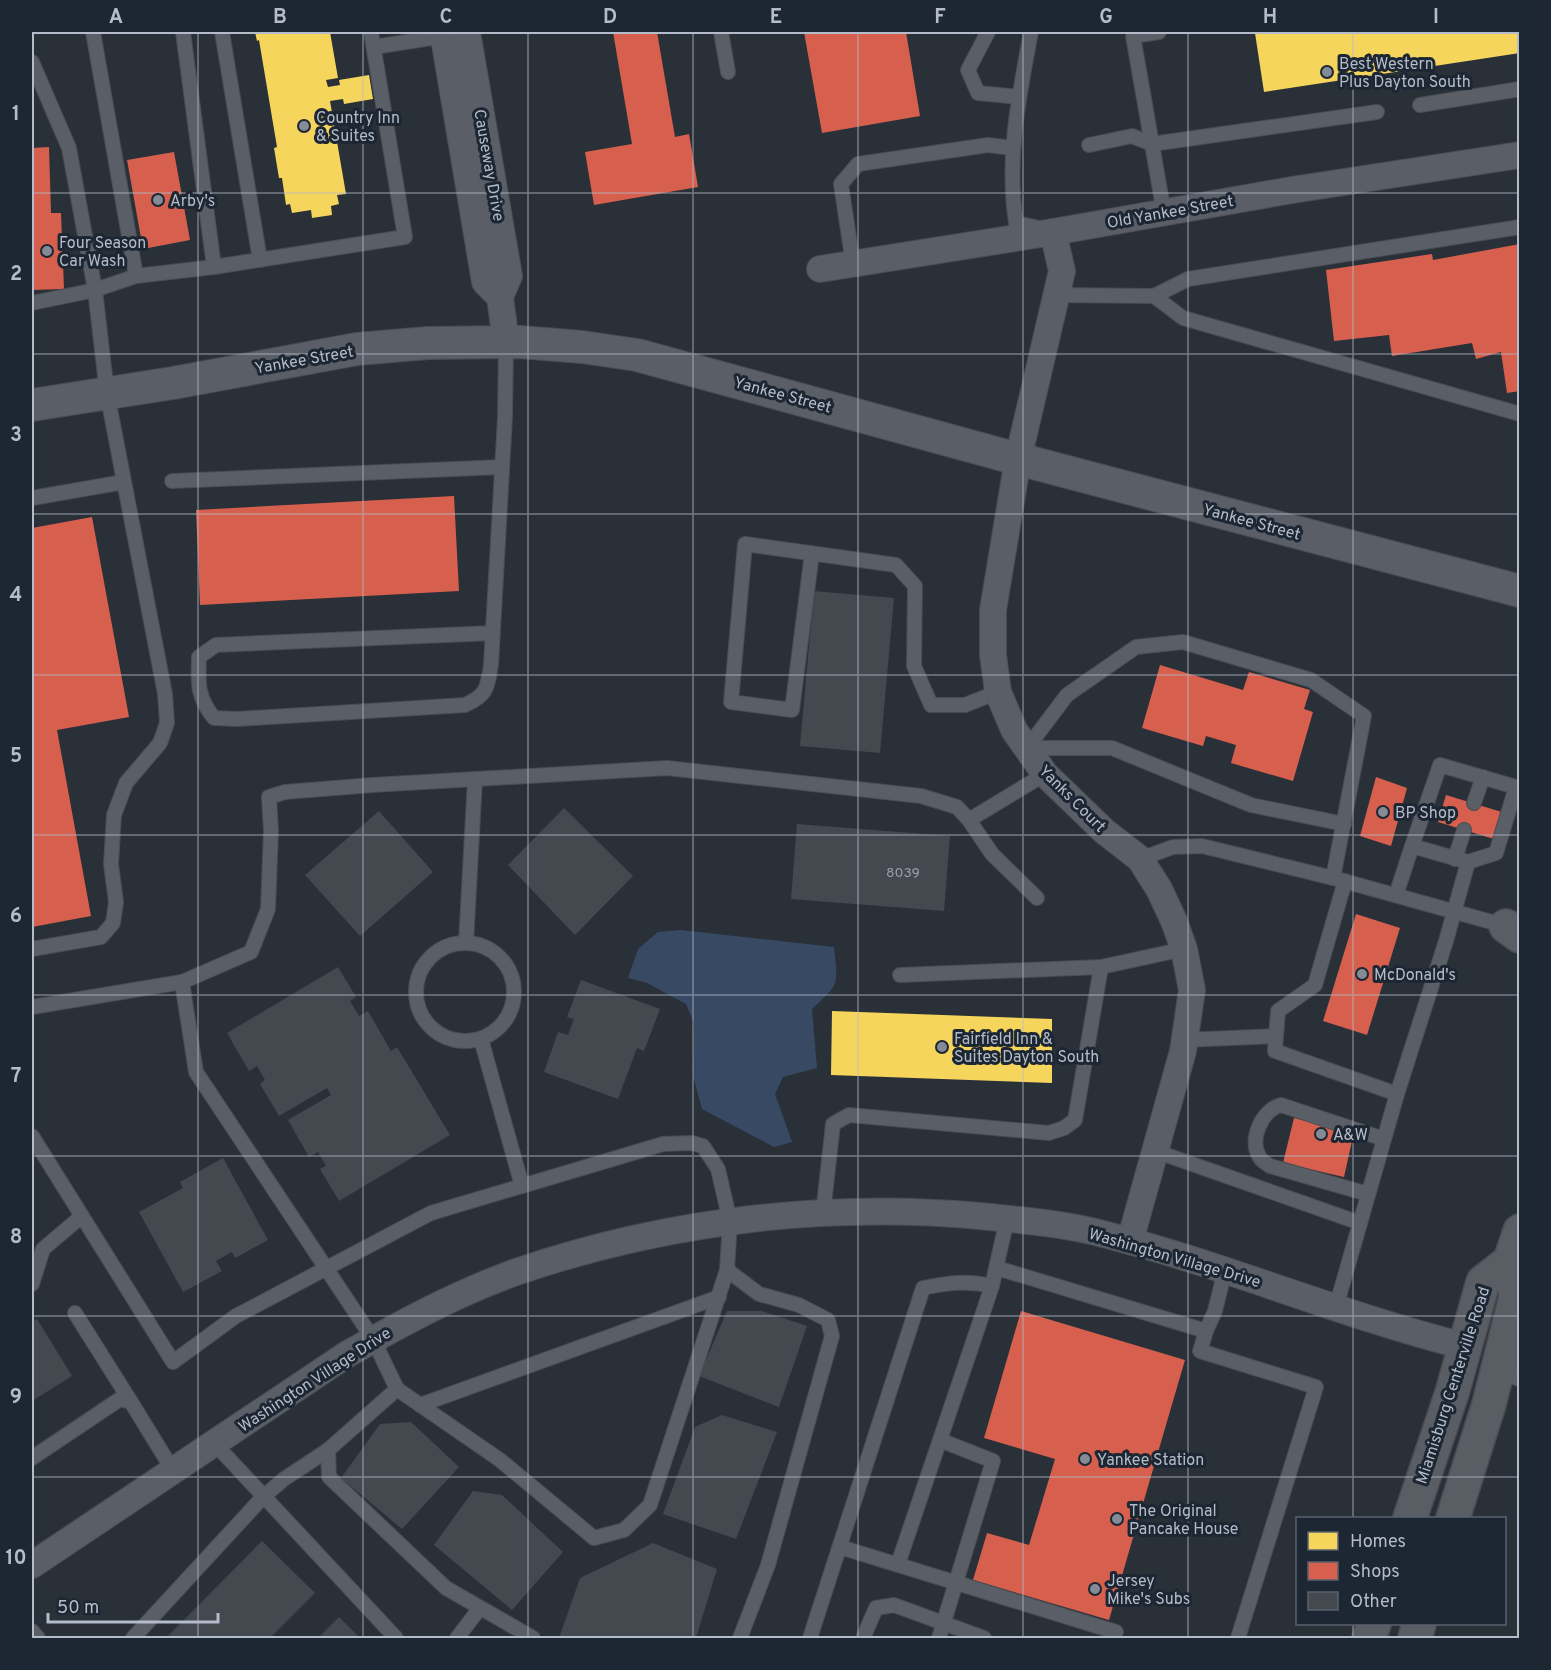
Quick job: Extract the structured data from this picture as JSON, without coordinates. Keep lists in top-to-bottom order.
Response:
{
  "streets": {
    "main road": ["Miamisburg Centerville Road"],
    "street": [
      "Causeway Drive",
      "Old Yankee Street",
      "Yankee Street",
      "Yanks Court",
      "Washington Village Drive"
    ]
  },
  "crossings": [
    ["Causeway Drive", "Yankee Street"],
    ["Old Yankee Street", "Yanks Court"],
    ["Yankee Street", "Yanks Court"],
    ["Yanks Court", "Washington Village Drive"],
    ["Washington Village Drive", "Miamisburg Centerville Road"]
  ],
  "places": [
    "Best Western Plus Dayton South",
    "Country Inn & Suites",
    "Arby's",
    "Four Season Car Wash",
    "BP Shop",
    "McDonald's",
    "Fairfield Inn & Suites Dayton South",
    "A&W",
    "Yankee Station",
    "The Original Pancake House",
    "Jersey Mike's Subs"
  ],
  "house_numbers": ["8039"],
  "legend": ["Homes", "Shops", "Other"],
  "scale_bar": "50 m",
  "grid": {
    "columns": [
      "A",
      "B",
      "C",
      "D",
      "E",
      "F",
      "G",
      "H",
      "I"
    ],
    "rows": [
      "1",
      "2",
      "3",
      "4",
      "5",
      "6",
      "7",
      "8",
      "9",
      "10"
    ]
  }
}
